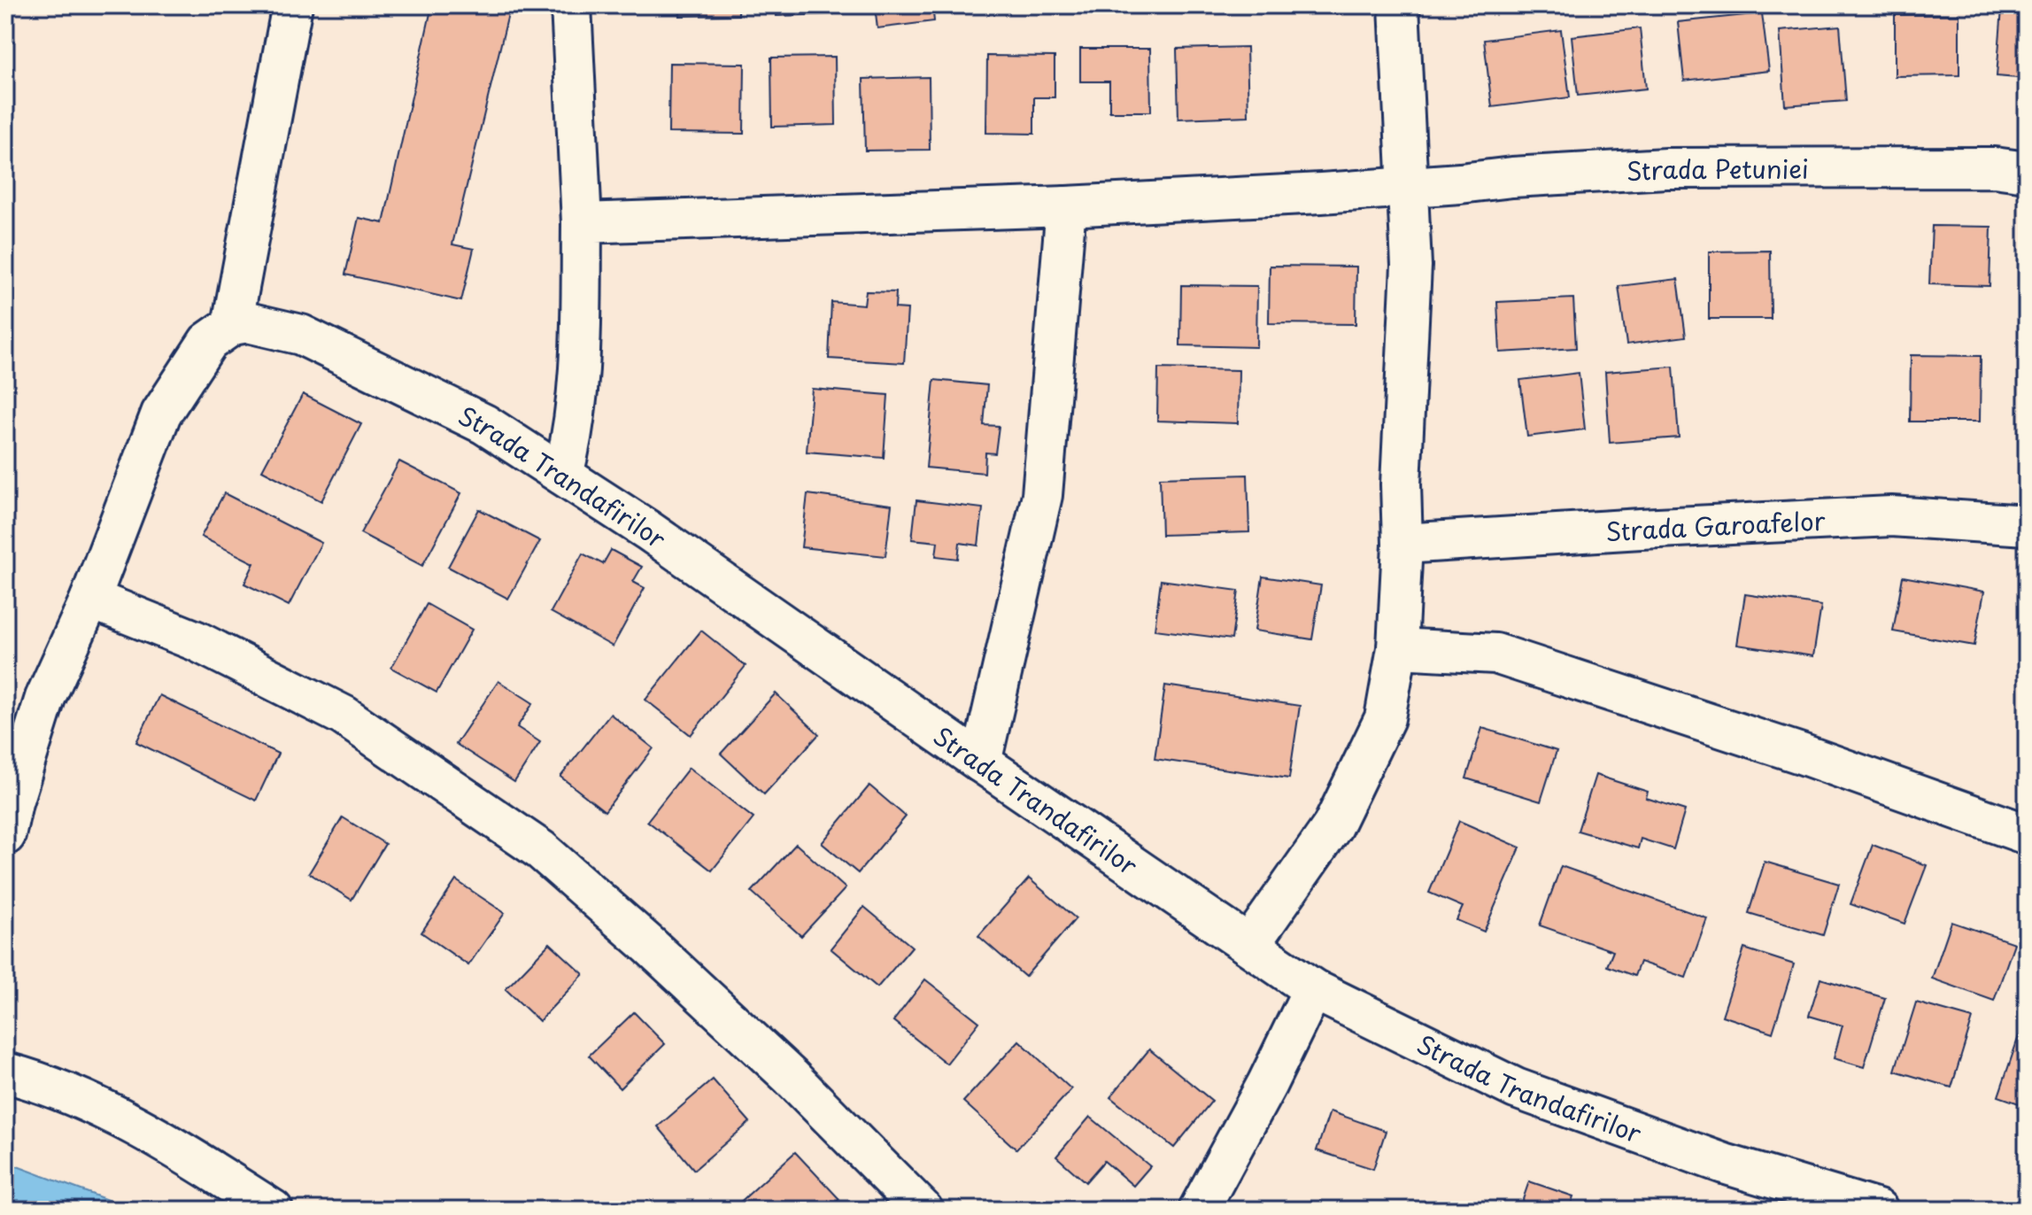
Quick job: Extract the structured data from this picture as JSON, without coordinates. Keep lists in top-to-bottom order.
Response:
{
  "streets": {
    "street": ["Strada Petuniei", "Strada Trandafirilor", "Strada Garoafelor"]
  }
}
